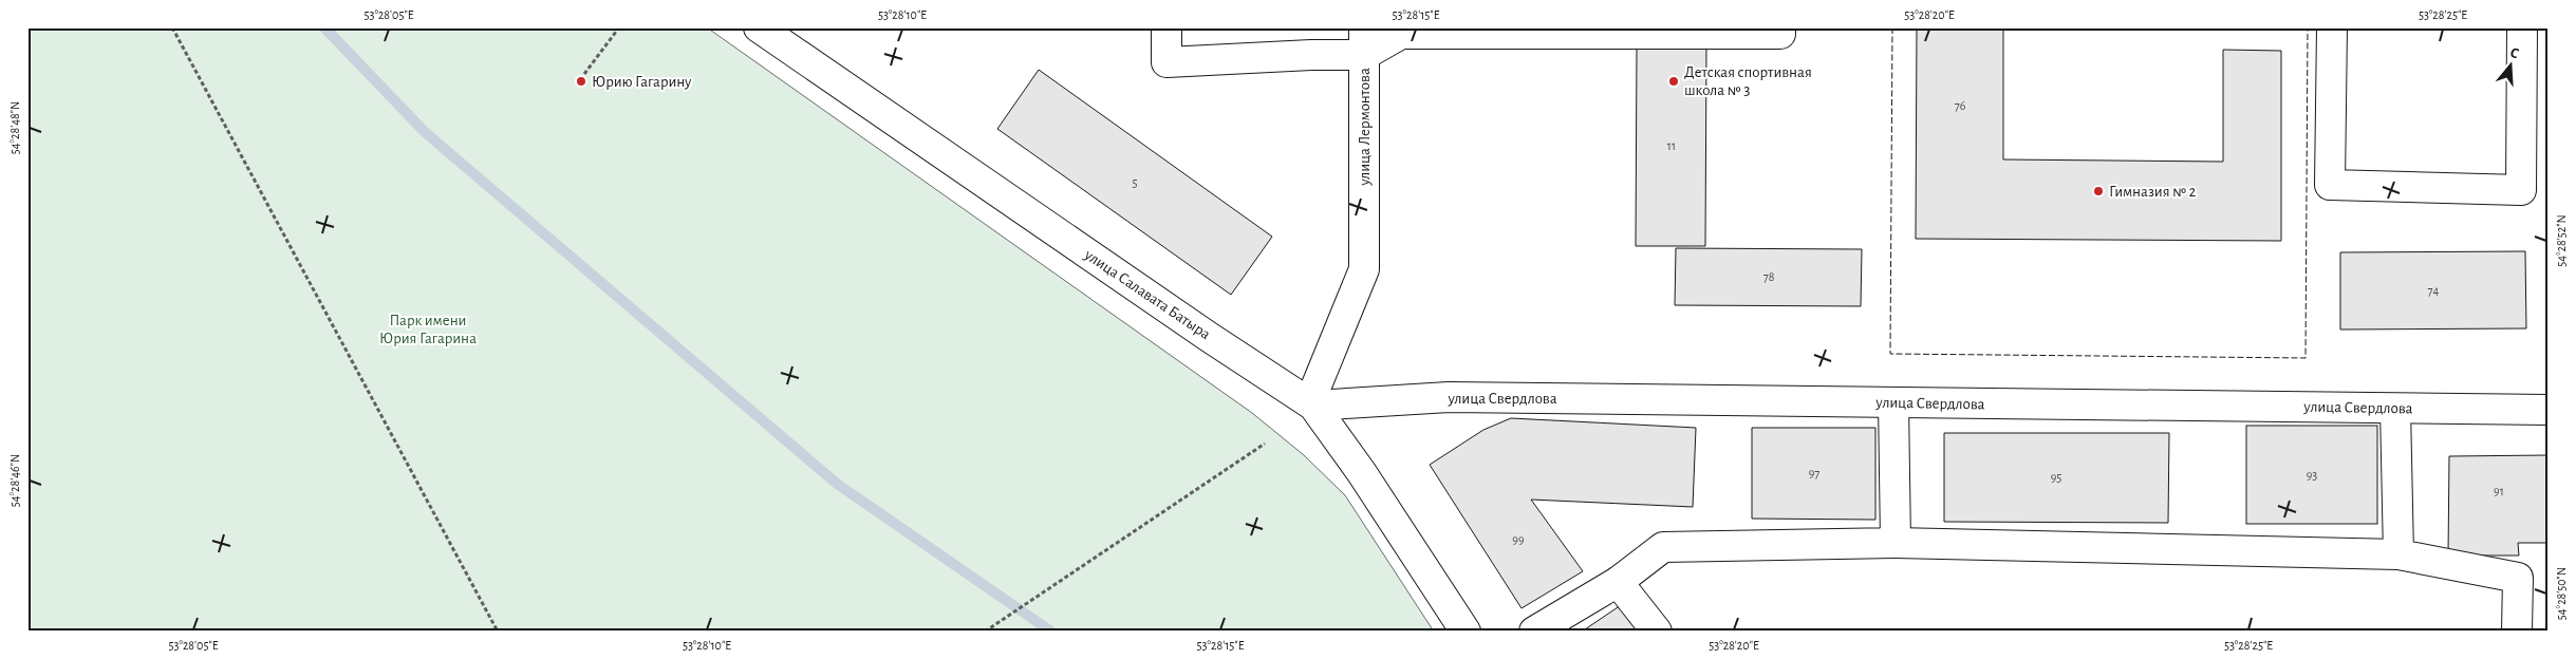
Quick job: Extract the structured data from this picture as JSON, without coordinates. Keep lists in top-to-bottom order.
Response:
{
  "streets": {
    "street": ["улица Лермонтова", "улица Салавата Батыра", "улица Свердлова"]
  },
  "crossings": [
    ["улица Лермонтова", "улица Салавата Батыра"],
    ["улица Лермонтова", "улица Свердлова"],
    ["улица Салавата Батыра", "улица Свердлова"]
  ],
  "parks": ["Парк имени Юрия Гагарина"],
  "places": ["Юрию Гагарину", "Детская спортивная школа № 3", "Гимназия № 2"],
  "house_numbers": [
    "76",
    "11",
    "5",
    "78",
    "74",
    "97",
    "93",
    "95",
    "91",
    "99"
  ],
  "north": "top",
  "coordinates": [
    "53°28'05\"E",
    "53°28'10\"E",
    "53°28'15\"E",
    "53°28'20\"E",
    "53°28'25\"E",
    "54°28'48\"N",
    "54°28'52\"N",
    "54°28'46\"N",
    "54°28'50\"N"
  ]
}
